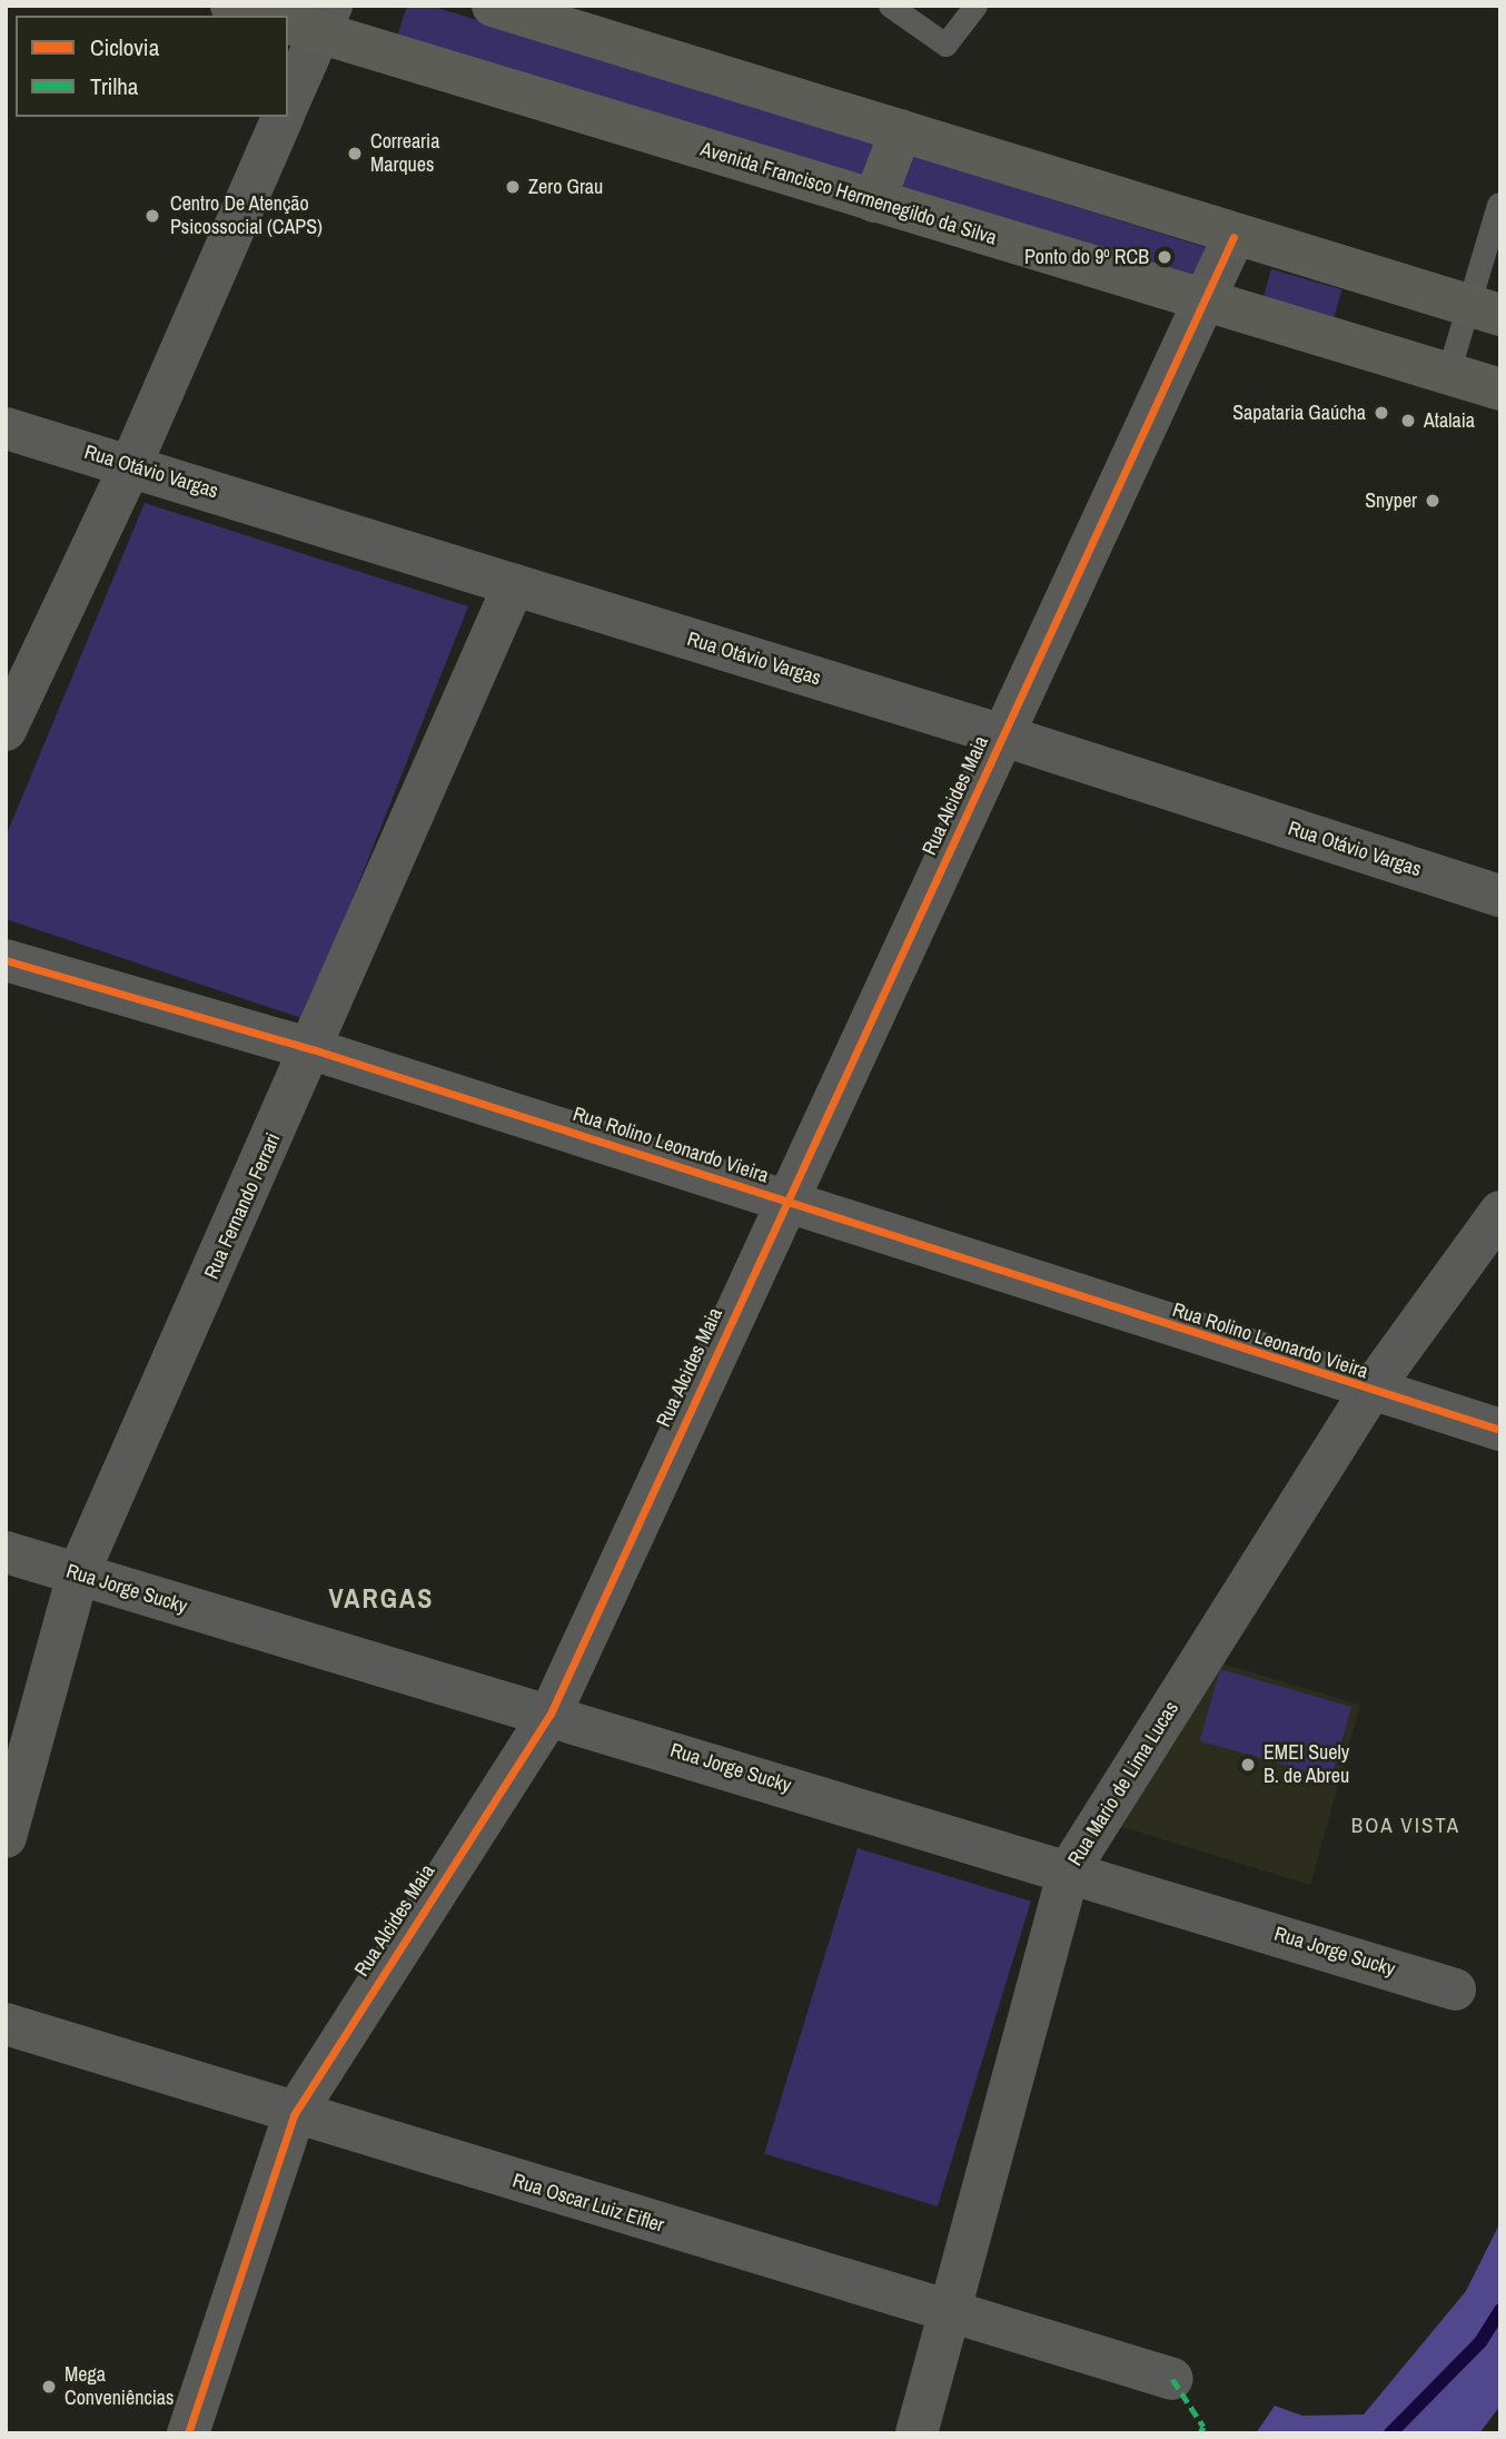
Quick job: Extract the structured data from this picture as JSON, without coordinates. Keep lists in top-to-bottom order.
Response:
{
  "streets": {
    "main road": ["Avenida Francisco Hermenegildo da Silva"],
    "street": [
      "Rua Otávio Vargas",
      "Rua Alcides Maia",
      "Rua Rolino Leonardo Vieira",
      "Rua Fernando Ferrari",
      "Rua Jorge Sucky",
      "Rua Mario de Lima Lucas",
      "Rua Oscar Luiz Eifler"
    ]
  },
  "crossings": [
    ["Avenida Francisco Hermenegildo da Silva", "Rua Alcides Maia"],
    ["Rua Otávio Vargas", "Rua Alcides Maia"],
    ["Rua Otávio Vargas", "Rua Fernando Ferrari"],
    ["Rua Alcides Maia", "Rua Rolino Leonardo Vieira"],
    ["Rua Alcides Maia", "Rua Jorge Sucky"],
    ["Rua Alcides Maia", "Rua Oscar Luiz Eifler"],
    ["Rua Rolino Leonardo Vieira", "Rua Fernando Ferrari"],
    ["Rua Rolino Leonardo Vieira", "Rua Mario de Lima Lucas"],
    ["Rua Fernando Ferrari", "Rua Jorge Sucky"],
    ["Rua Jorge Sucky", "Rua Mario de Lima Lucas"],
    ["Rua Mario de Lima Lucas", "Rua Oscar Luiz Eifler"]
  ],
  "districts": ["VARGAS", "BOA VISTA"],
  "places": [
    "Correaria Marques",
    "Zero Grau",
    "Centro De Atenção Psicossocial (CAPS)",
    "Ponto do 9º RCB",
    "Sapataria Gaúcha",
    "Atalaia",
    "Snyper",
    "EMEI Suely B. de Abreu",
    "Mega Conveniências"
  ],
  "legend": ["Ciclovia", "Trilha"]
}
